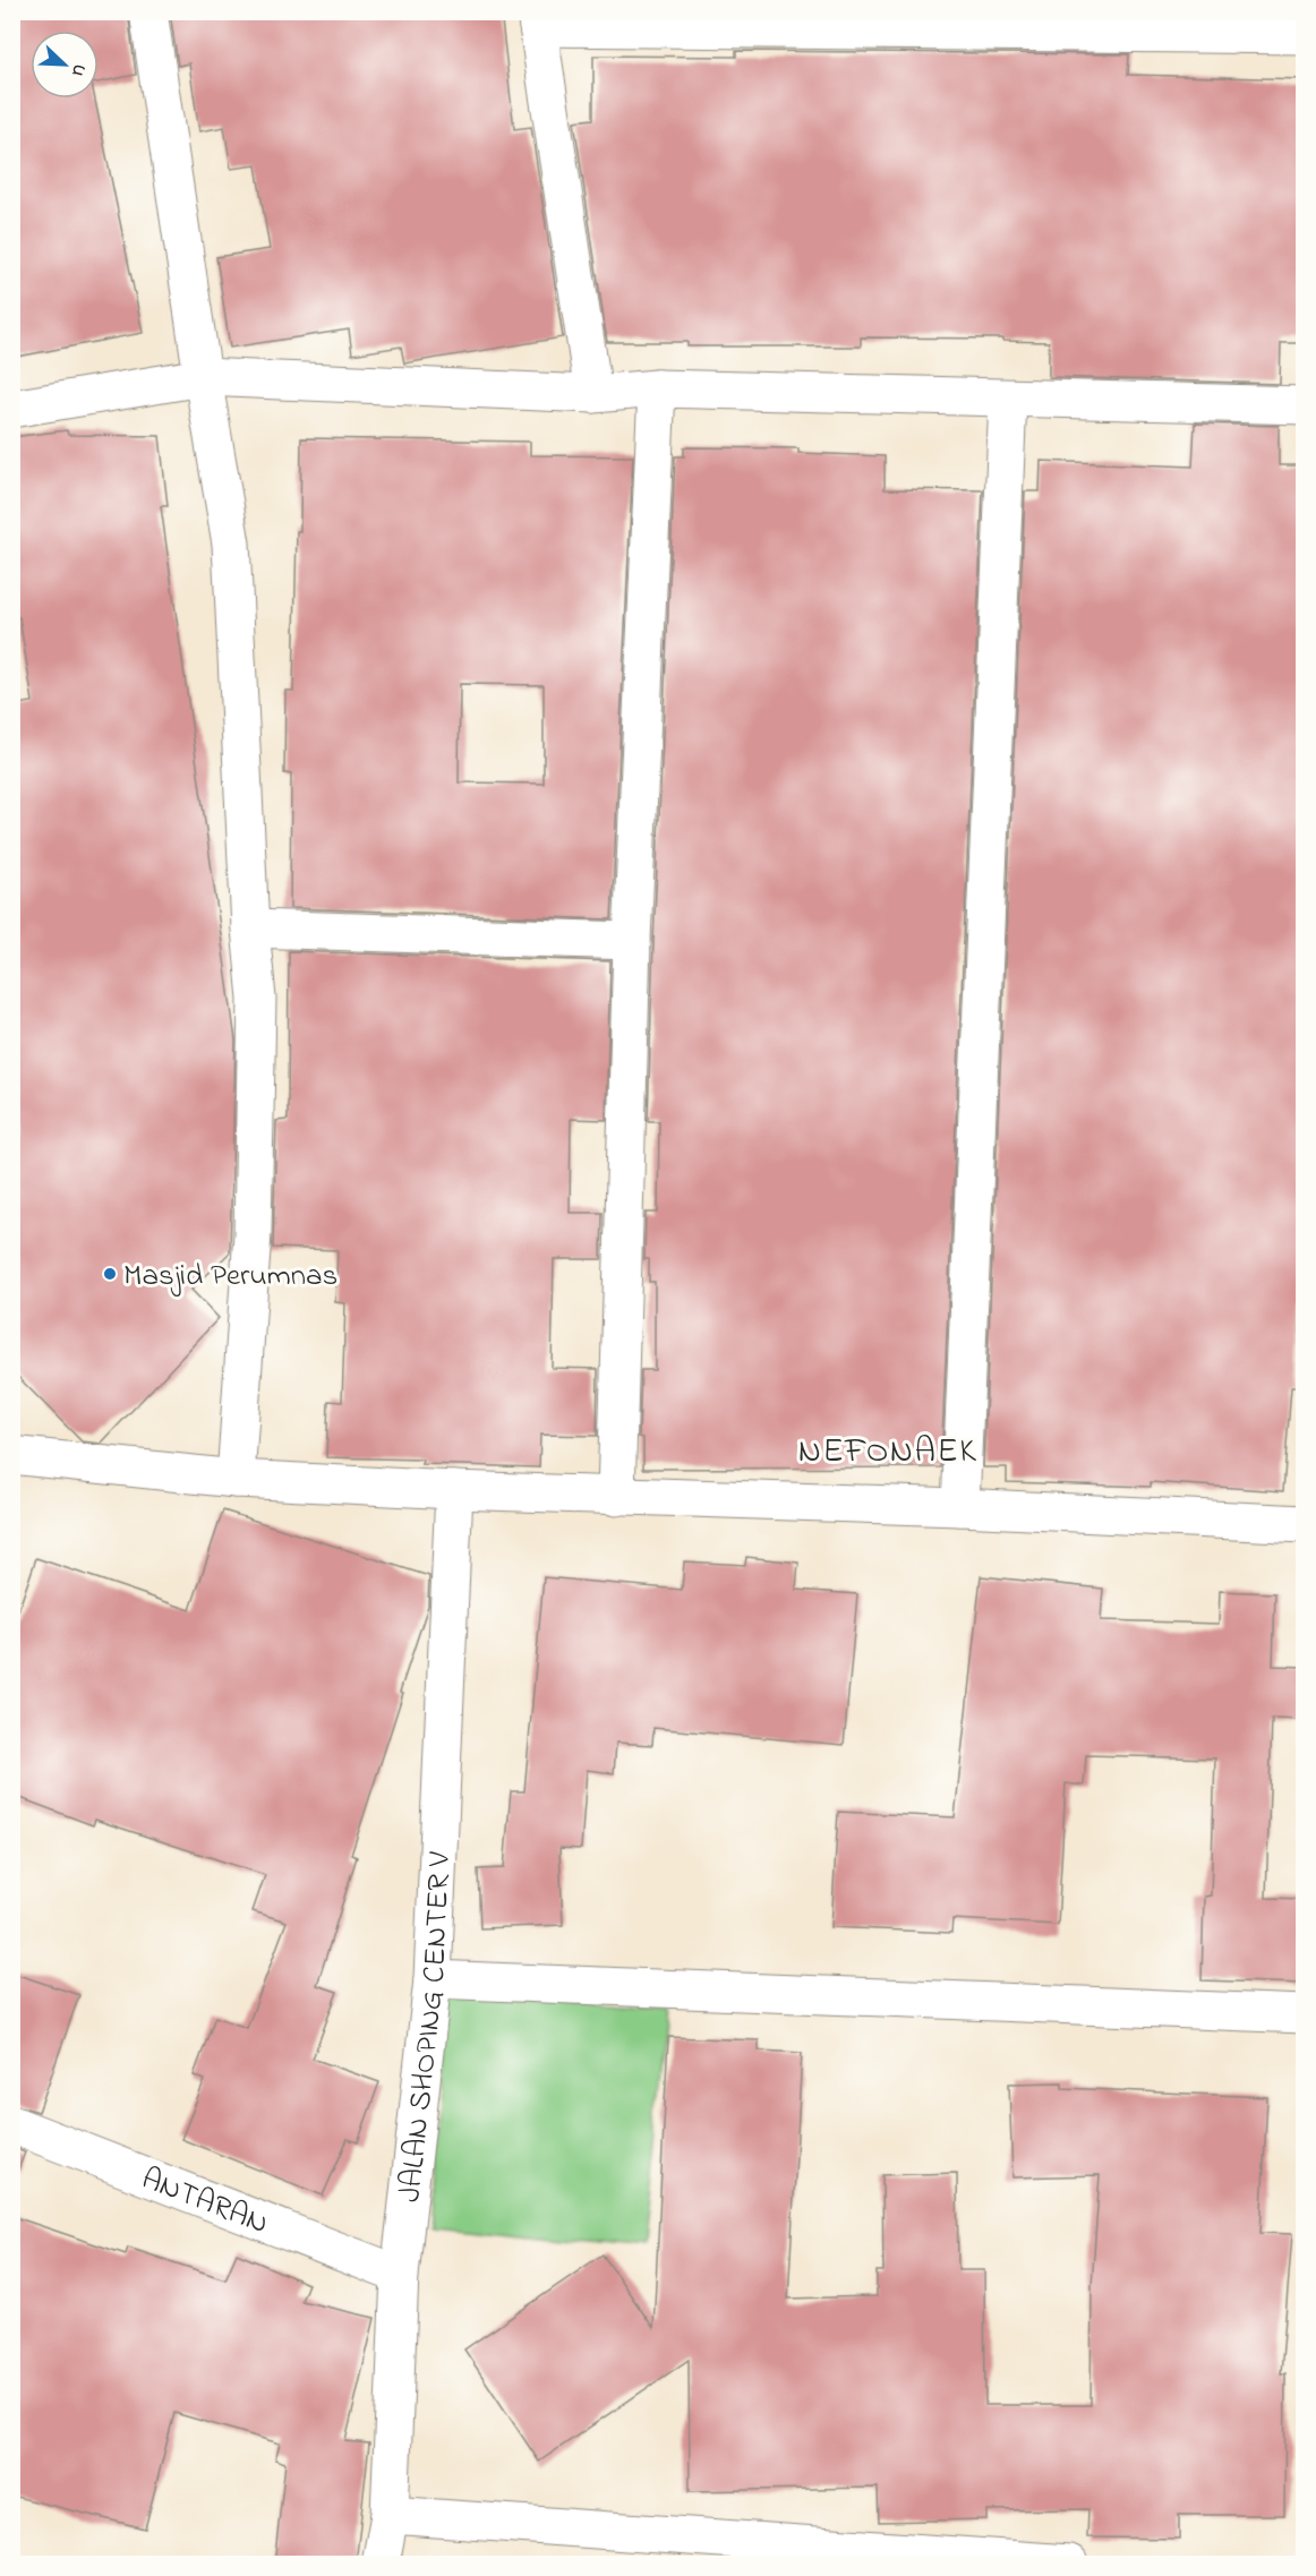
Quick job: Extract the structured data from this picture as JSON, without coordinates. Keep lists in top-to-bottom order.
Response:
{
  "streets": {
    "street": ["JALAN SHOPING CENTER V", "ANTARAN"]
  },
  "crossings": [
    ["JALAN SHOPING CENTER V", "ANTARAN"]
  ],
  "districts": ["NEFONAEK"],
  "places": ["Masjid Perumnas"],
  "north": "bottom right"
}
